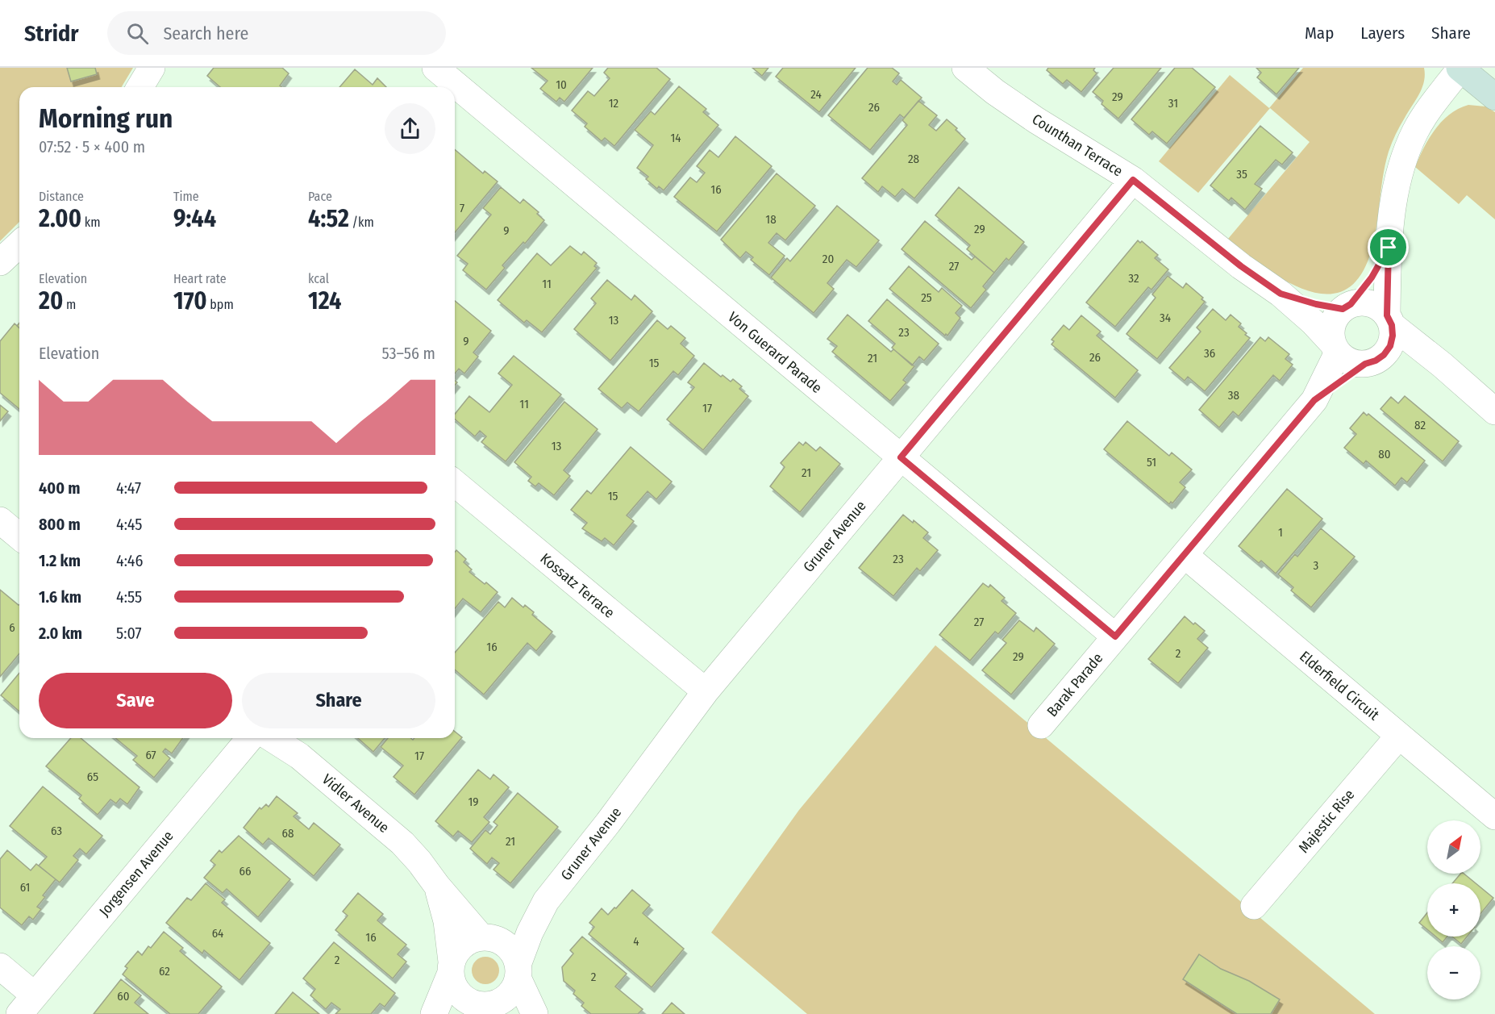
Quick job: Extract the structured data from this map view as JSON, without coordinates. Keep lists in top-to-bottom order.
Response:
{
  "streets": {
    "street": [
      "Counthan Terrace",
      "Von Guerard Parade",
      "Gruner Avenue",
      "Kossatz Terrace",
      "Barak Parade",
      "Elderfield Circuit",
      "Vidler Avenue",
      "Majestic Rise",
      "Jorgensen Avenue"
    ]
  },
  "crossings": [
    ["Counthan Terrace", "Gruner Avenue"],
    ["Counthan Terrace", "Barak Parade"],
    ["Von Guerard Parade", "Gruner Avenue"],
    ["Von Guerard Parade", "Barak Parade"],
    ["Gruner Avenue", "Kossatz Terrace"],
    ["Gruner Avenue", "Vidler Avenue"],
    ["Barak Parade", "Elderfield Circuit"],
    ["Elderfield Circuit", "Majestic Rise"]
  ],
  "house_numbers": [
    "10",
    "24",
    "29",
    "12",
    "31",
    "26",
    "14",
    "28",
    "35",
    "16",
    "7",
    "18",
    "29",
    "9",
    "20",
    "27",
    "32",
    "11",
    "25",
    "34",
    "13",
    "23",
    "9",
    "36",
    "26",
    "21",
    "15",
    "38",
    "11",
    "17",
    "82",
    "13",
    "80",
    "51",
    "21",
    "15",
    "1",
    "23",
    "3",
    "27",
    "6",
    "16",
    "2",
    "29",
    "67",
    "17",
    "65",
    "19",
    "63",
    "68",
    "21",
    "66",
    "61",
    "64",
    "16",
    "4",
    "2",
    "62",
    "2",
    "60"
  ],
  "north": "top right",
  "page": {
    "header": "Stridr",
    "search": "Search here",
    "nav": ["Map", "Layers", "Share"],
    "heading": ["Morning run", "07:52 · 5 × 400 m"],
    "stats": [
      ["Distance", "2.00 km"],
      ["Time", "9:44"],
      ["Pace", "4:52 /km"],
      ["Elevation", "20 m"],
      ["Heart rate", "170 bpm"],
      ["kcal", "124"]
    ],
    "chart": ["Elevation", "53–56 m"],
    "list": [
      {
        "name": "400 m",
        "note": "4:47"
      },
      {
        "name": "800 m",
        "note": "4:45"
      },
      {
        "name": "1.2 km",
        "note": "4:46"
      },
      {
        "name": "1.6 km",
        "note": "4:55"
      },
      {
        "name": "2.0 km",
        "note": "5:07"
      }
    ],
    "buttons": ["Save", "Share"],
    "map_buttons": ["+", "−"]
  }
}
